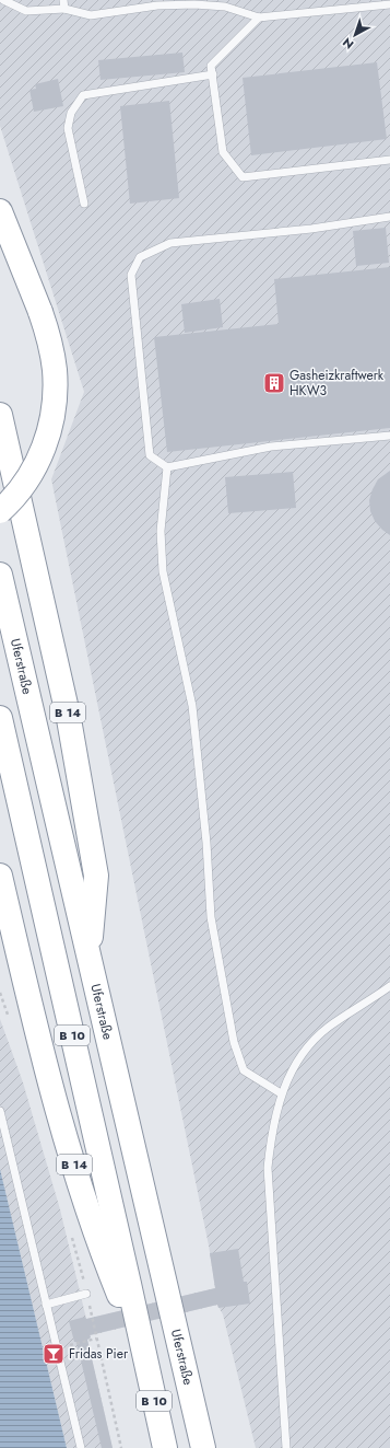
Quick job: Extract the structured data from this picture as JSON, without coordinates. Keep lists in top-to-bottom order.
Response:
{
  "streets": {
    "highway": ["Uferstraße", "B 14", "B 10"]
  },
  "crossings": [
    ["Uferstraße", "B 14"],
    ["B 14", "B 10"]
  ],
  "places": {
    "building": ["Gasheizkraftwerk HKW3"],
    "bar": ["Fridas Pier"]
  },
  "north": "bottom left"
}
